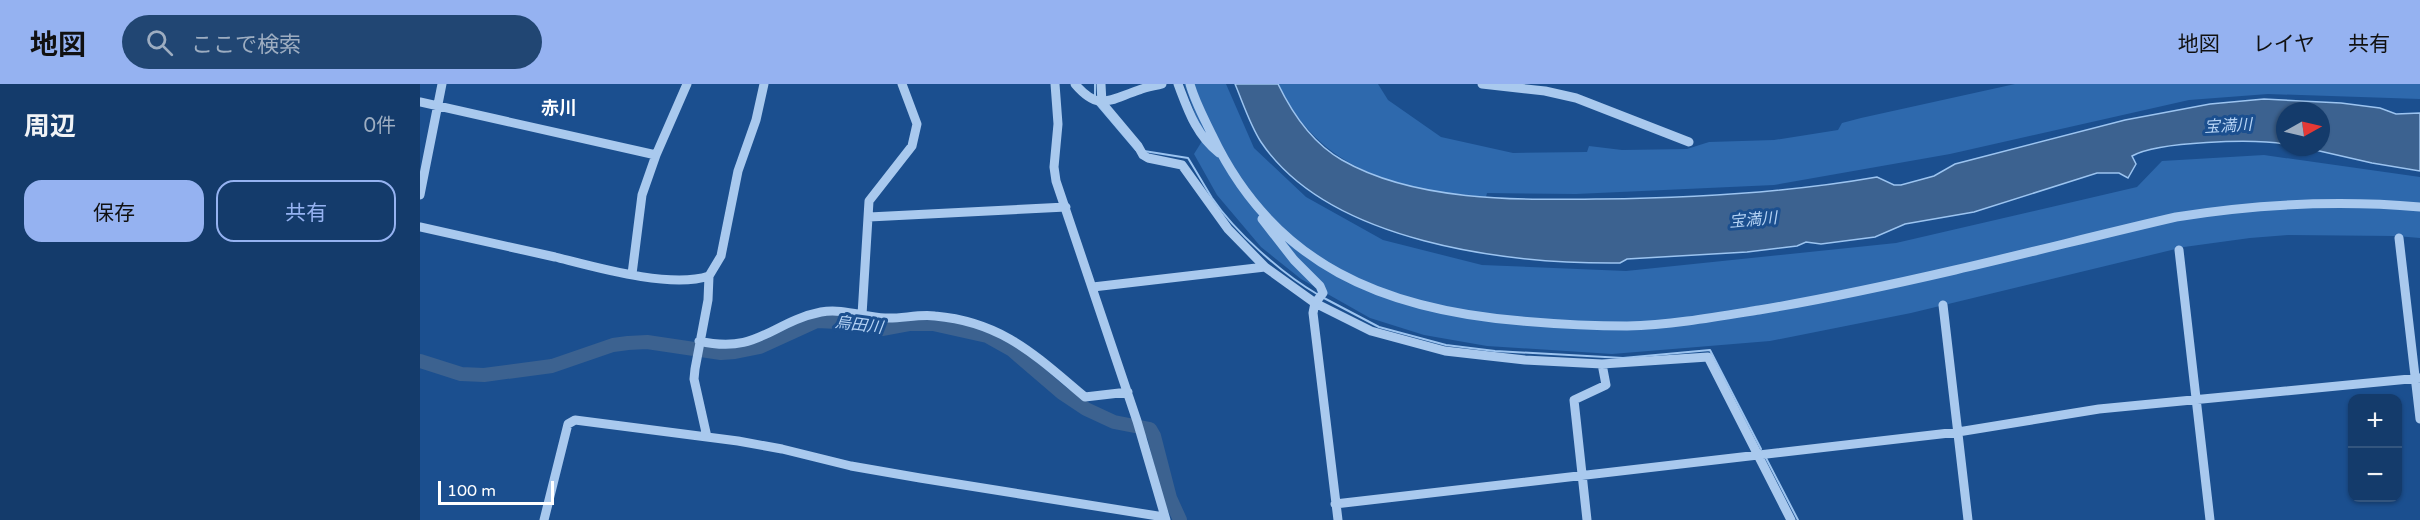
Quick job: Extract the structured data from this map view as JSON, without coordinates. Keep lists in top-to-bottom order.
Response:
{
  "districts": ["赤川"],
  "water": ["宝満川", "烏田川"],
  "scale_bar": "100 m",
  "north": "right",
  "page": {
    "header": "地図",
    "search": "ここで検索",
    "nav": ["地図", "レイヤ", "共有"],
    "heading": ["周辺", "0件"],
    "buttons": ["保存", "共有"],
    "map_buttons": ["+", "−"],
    "scale": "100 m"
  }
}
